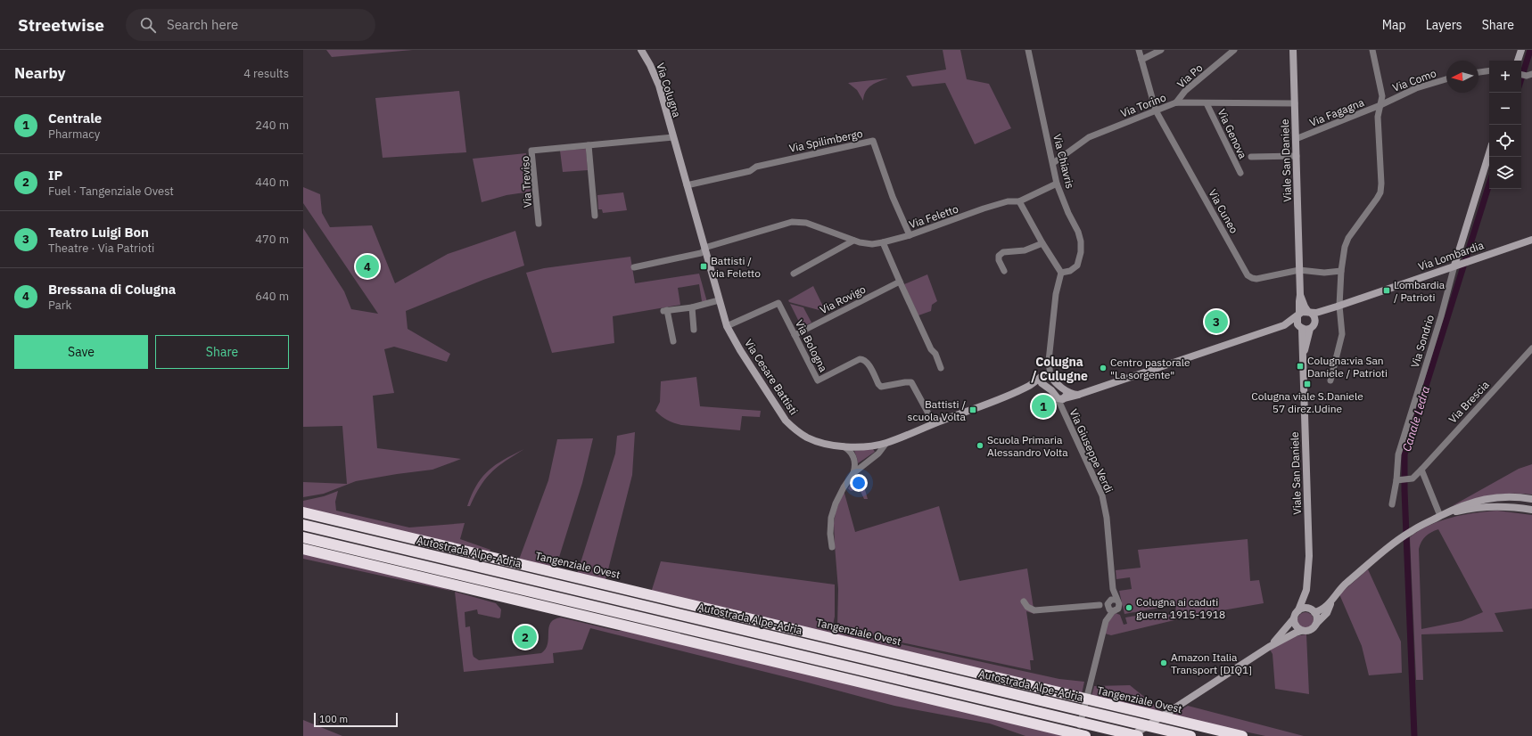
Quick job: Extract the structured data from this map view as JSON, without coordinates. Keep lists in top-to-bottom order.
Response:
{
  "streets": {
    "highway": ["Autostrada Alpe-Adria", "Tangenziale Ovest"],
    "street": [
      "Via Po",
      "Via Como",
      "Via Colugna",
      "Via Torino",
      "Via Fagagna",
      "Via Genova",
      "Via Spilimbergo",
      "Viale San Daniele",
      "Via Chiavris",
      "Via Treviso",
      "Via Cuneo",
      "Via Feletto",
      "Via Lombardia",
      "Via Rovigo",
      "Via Sondrio",
      "Via Bologna",
      "Via Cesare Battisti",
      "Via Brescia",
      "Via Giuseppe Verdi"
    ]
  },
  "crossings": [
    ["Via Po", "Via Torino"],
    ["Via Como", "Via Fagagna"],
    ["Via Colugna", "Via Treviso"],
    ["Via Colugna", "Via Cesare Battisti"],
    ["Via Torino", "Via Genova"],
    ["Via Torino", "Viale San Daniele"],
    ["Via Torino", "Via Chiavris"],
    ["Via Torino", "Via Cuneo"],
    ["Via Fagagna", "Viale San Daniele"],
    ["Via Spilimbergo", "Via Feletto"],
    ["Via Spilimbergo", "Via Cesare Battisti"],
    ["Viale San Daniele", "Via Cuneo"],
    ["Viale San Daniele", "Via Lombardia"],
    ["Via Chiavris", "Via Feletto"],
    ["Via Treviso", "Via Cesare Battisti"],
    ["Via Feletto", "Via Cesare Battisti"],
    ["Via Lombardia", "Via Sondrio"],
    ["Via Rovigo", "Via Bologna"],
    ["Via Sondrio", "Via Brescia"],
    ["Via Bologna", "Via Cesare Battisti"]
  ],
  "districts": ["Colugna / Culugne"],
  "water": ["Canale Ledra"],
  "places": {
    "transit": [
      "Battisti / via Feletto",
      "Lombardia / Patrioti",
      "Colugna:via San Daniele / Patrioti",
      "Colugna viale S.Daniele 57 direz.Udine",
      "Battisti / scuola Volta"
    ],
    "other": [
      "Centro pastorale \"La sorgente\"",
      "Scuola Primaria Alessandro Volta",
      "Colugna ai caduti guerra 1915-1918",
      "Amazon Italia Transport [DIQ1]"
    ]
  },
  "scale_bar": "100 m",
  "north": "left",
  "page": {
    "header": "Streetwise",
    "search": "Search here",
    "nav": ["Map", "Layers", "Share"],
    "heading": ["Nearby", "4 results"],
    "map_buttons": ["+", "−"],
    "list": [
      {
        "mark": "1",
        "name": "Centrale",
        "note": "Pharmacy",
        "value": "240 m"
      },
      {
        "mark": "2",
        "name": "IP",
        "note": "Fuel · Tangenziale Ovest",
        "value": "440 m"
      },
      {
        "mark": "3",
        "name": "Teatro Luigi Bon",
        "note": "Theatre · Via Patrioti",
        "value": "470 m"
      },
      {
        "mark": "4",
        "name": "Bressana di Colugna",
        "note": "Park",
        "value": "640 m"
      }
    ],
    "pins": [
      "4",
      "3",
      "1",
      "2"
    ],
    "buttons": ["Save", "Share"],
    "scale": "100 m"
  }
}
